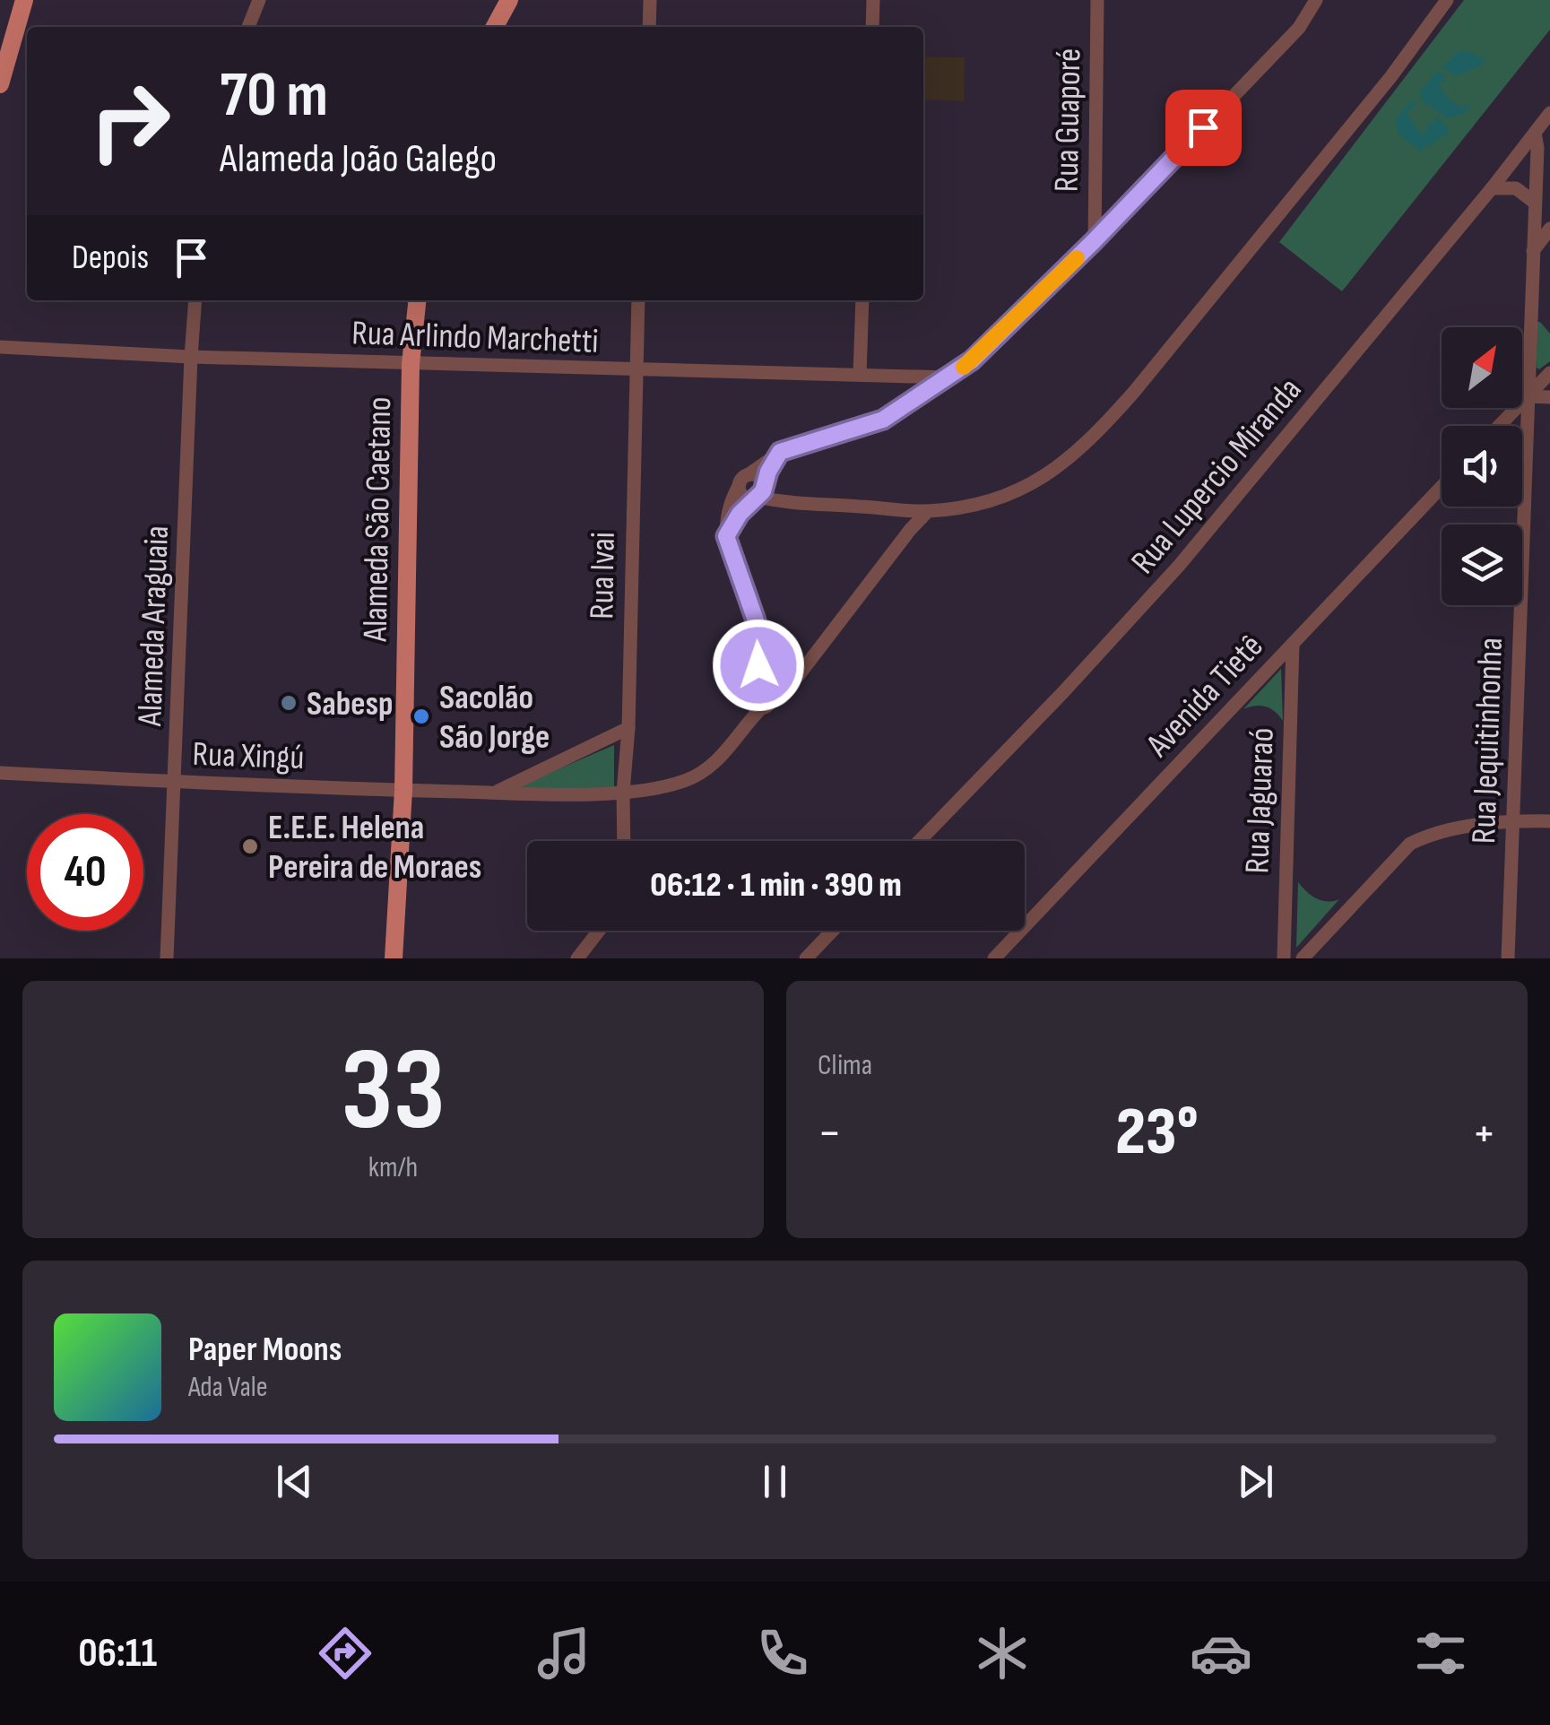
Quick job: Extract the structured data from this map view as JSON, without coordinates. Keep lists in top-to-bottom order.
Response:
{
  "streets": {
    "main road": ["Alameda São Caetano"],
    "street": [
      "Rua Guaporé",
      "Rua Arlindo Marchetti",
      "Rua Lupercio Miranda",
      "Rua Ivai",
      "Alameda Araguaia",
      "Avenida Tietê",
      "Rua Jequitinhonha",
      "Rua Xingú",
      "Rua Jaguaraó"
    ]
  },
  "crossings": [
    ["Rua Arlindo Marchetti", "Alameda São Caetano"],
    ["Rua Arlindo Marchetti", "Rua Ivai"],
    ["Rua Arlindo Marchetti", "Alameda Araguaia"],
    ["Rua Lupercio Miranda", "Rua Jequitinhonha"],
    ["Alameda São Caetano", "Rua Xingú"],
    ["Rua Ivai", "Rua Xingú"],
    ["Alameda Araguaia", "Rua Xingú"],
    ["Avenida Tietê", "Rua Jaguaraó"]
  ],
  "places": ["Sabesp", "Sacolão São Jorge", "E.E.E. Helena Pereira de Moraes"],
  "north": "top right",
  "page": {
    "turn": ["70 m", "Alameda João Galego"],
    "then": "Depois",
    "limit": "40",
    "trip": "06:12 · 1 min · 390 m",
    "tile": [
      ["33", "km/h"],
      "Clima"
    ],
    "heat": ["−", "23°", "+"],
    "song": ["Paper Moons", "Ada Vale"],
    "tabs": "06:11"
  }
}
